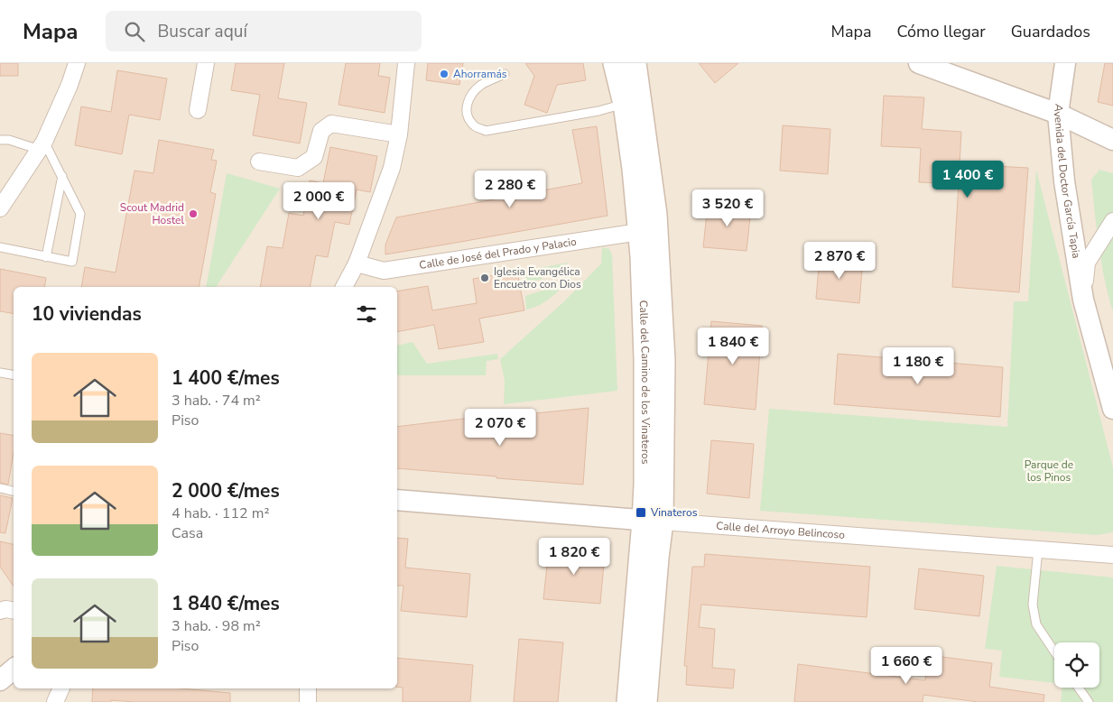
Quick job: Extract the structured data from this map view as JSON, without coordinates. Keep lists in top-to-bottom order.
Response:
{
  "streets": {
    "main road": ["Calle del Camino de los Vinateros"],
    "street": ["Avenida del Doctor García Tapia", "Calle de José del Prado y Palacio", "Calle del Arroyo Belincoso"]
  },
  "crossings": [
    ["Calle de José del Prado y Palacio", "Calle del Camino de los Vinateros"],
    ["Calle del Camino de los Vinateros", "Calle del Arroyo Belincoso"]
  ],
  "parks": ["Parque de los Pinos"],
  "places": {
    "other": ["Ahorramás", "Scout Madrid Hostel", "Iglesia Evangélica Encuetro con Dios"],
    "transit": ["Vinateros"]
  },
  "page": {
    "header": "Mapa",
    "search": "Buscar aquí",
    "nav": ["Mapa", "Cómo llegar", "Guardados"],
    "price": [
      "1 400 €",
      "2 280 €",
      "2 000 €",
      "3 520 €",
      "2 870 €",
      "1 840 €",
      "1 180 €",
      "2 070 €",
      "1 820 €",
      "1 660 €"
    ],
    "heading": "10 viviendas",
    "list": [
      {
        "name": "1 400 €/mes",
        "note": "3 hab. · 74 m² · Piso"
      },
      {
        "name": "2 000 €/mes",
        "note": "4 hab. · 112 m² · Casa"
      },
      {
        "name": "1 840 €/mes",
        "note": "3 hab. · 98 m² · Piso"
      }
    ]
  }
}
